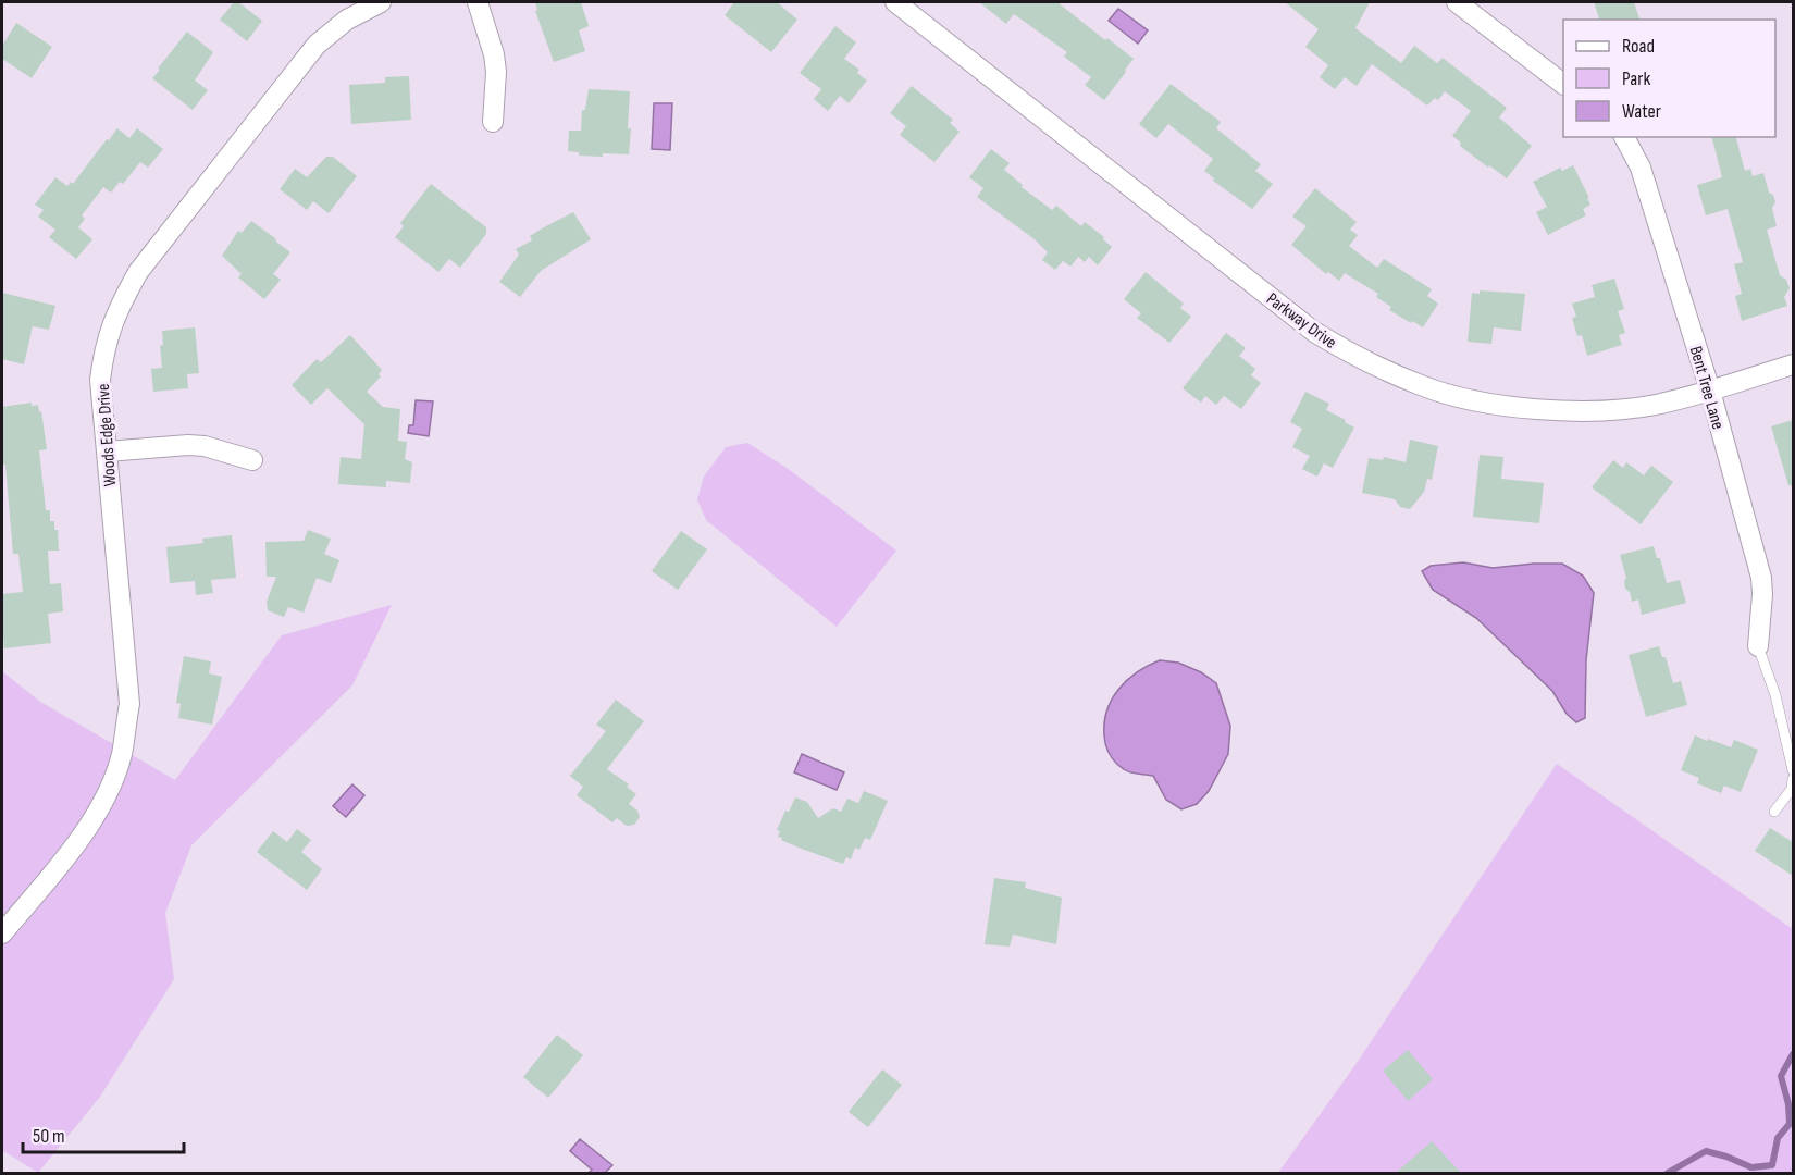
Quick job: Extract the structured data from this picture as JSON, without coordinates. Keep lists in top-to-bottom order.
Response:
{
  "streets": {
    "street": ["Parkway Drive", "Bent Tree Lane", "Woods Edge Drive"]
  },
  "crossings": [
    ["Parkway Drive", "Bent Tree Lane"]
  ],
  "legend": ["Road", "Park", "Water"],
  "scale_bar": "50 m"
}
